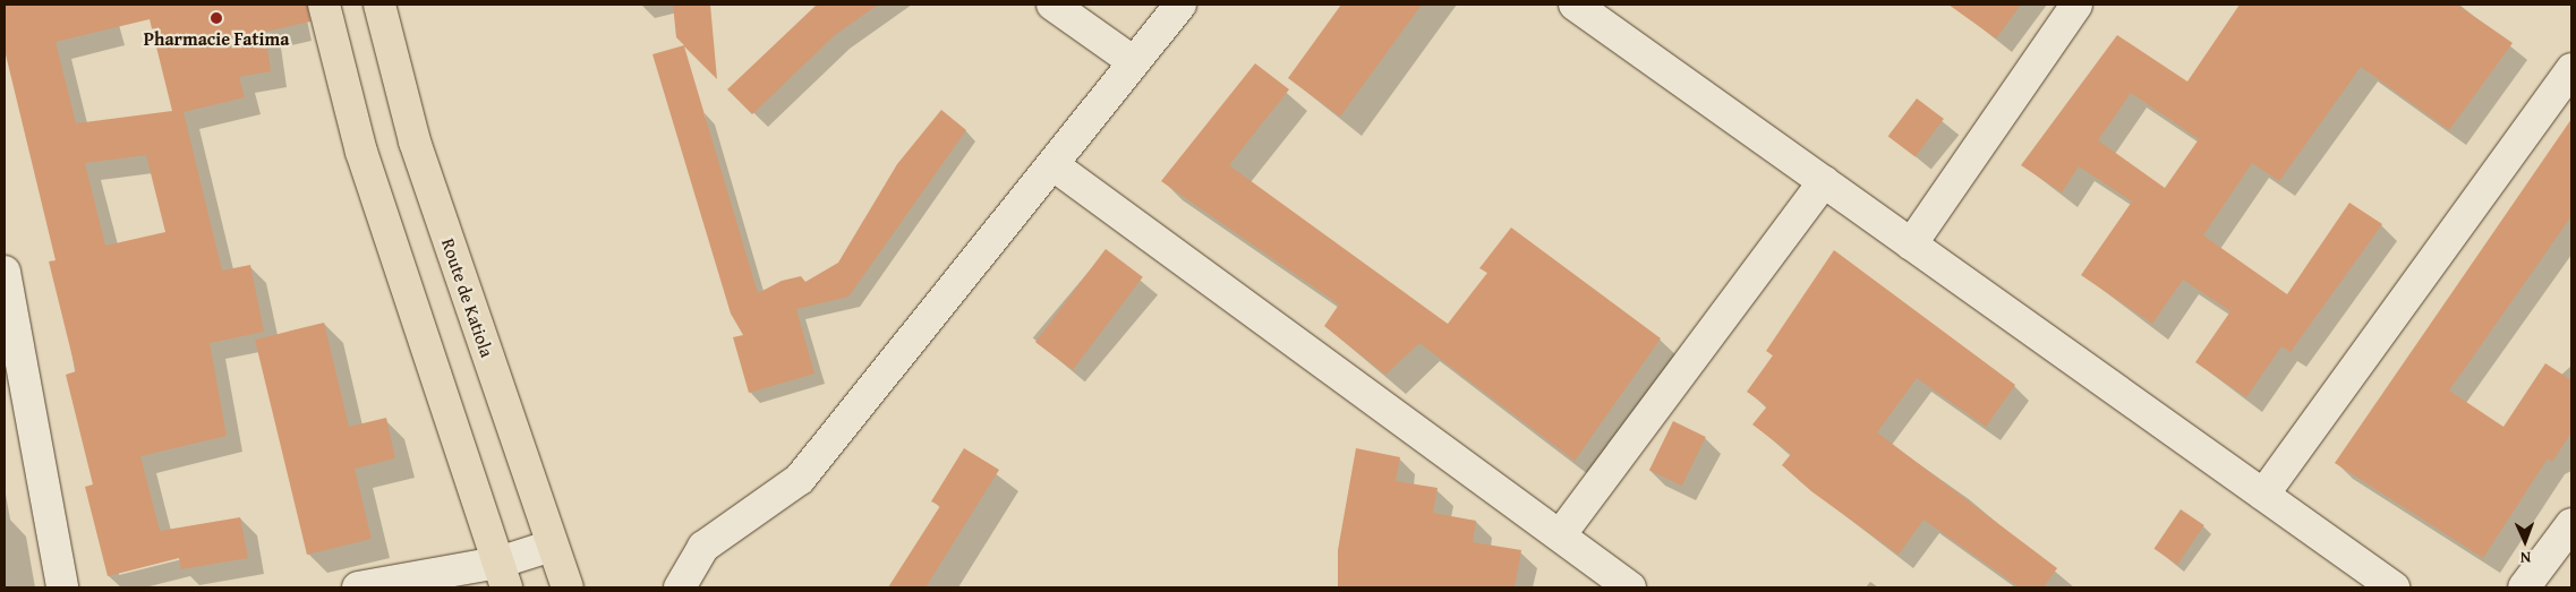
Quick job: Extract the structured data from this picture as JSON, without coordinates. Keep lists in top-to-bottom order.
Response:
{
  "streets": {
    "highway": ["Route de Katiola"]
  },
  "places": ["Pharmacie Fatima"],
  "north": "bottom"
}
